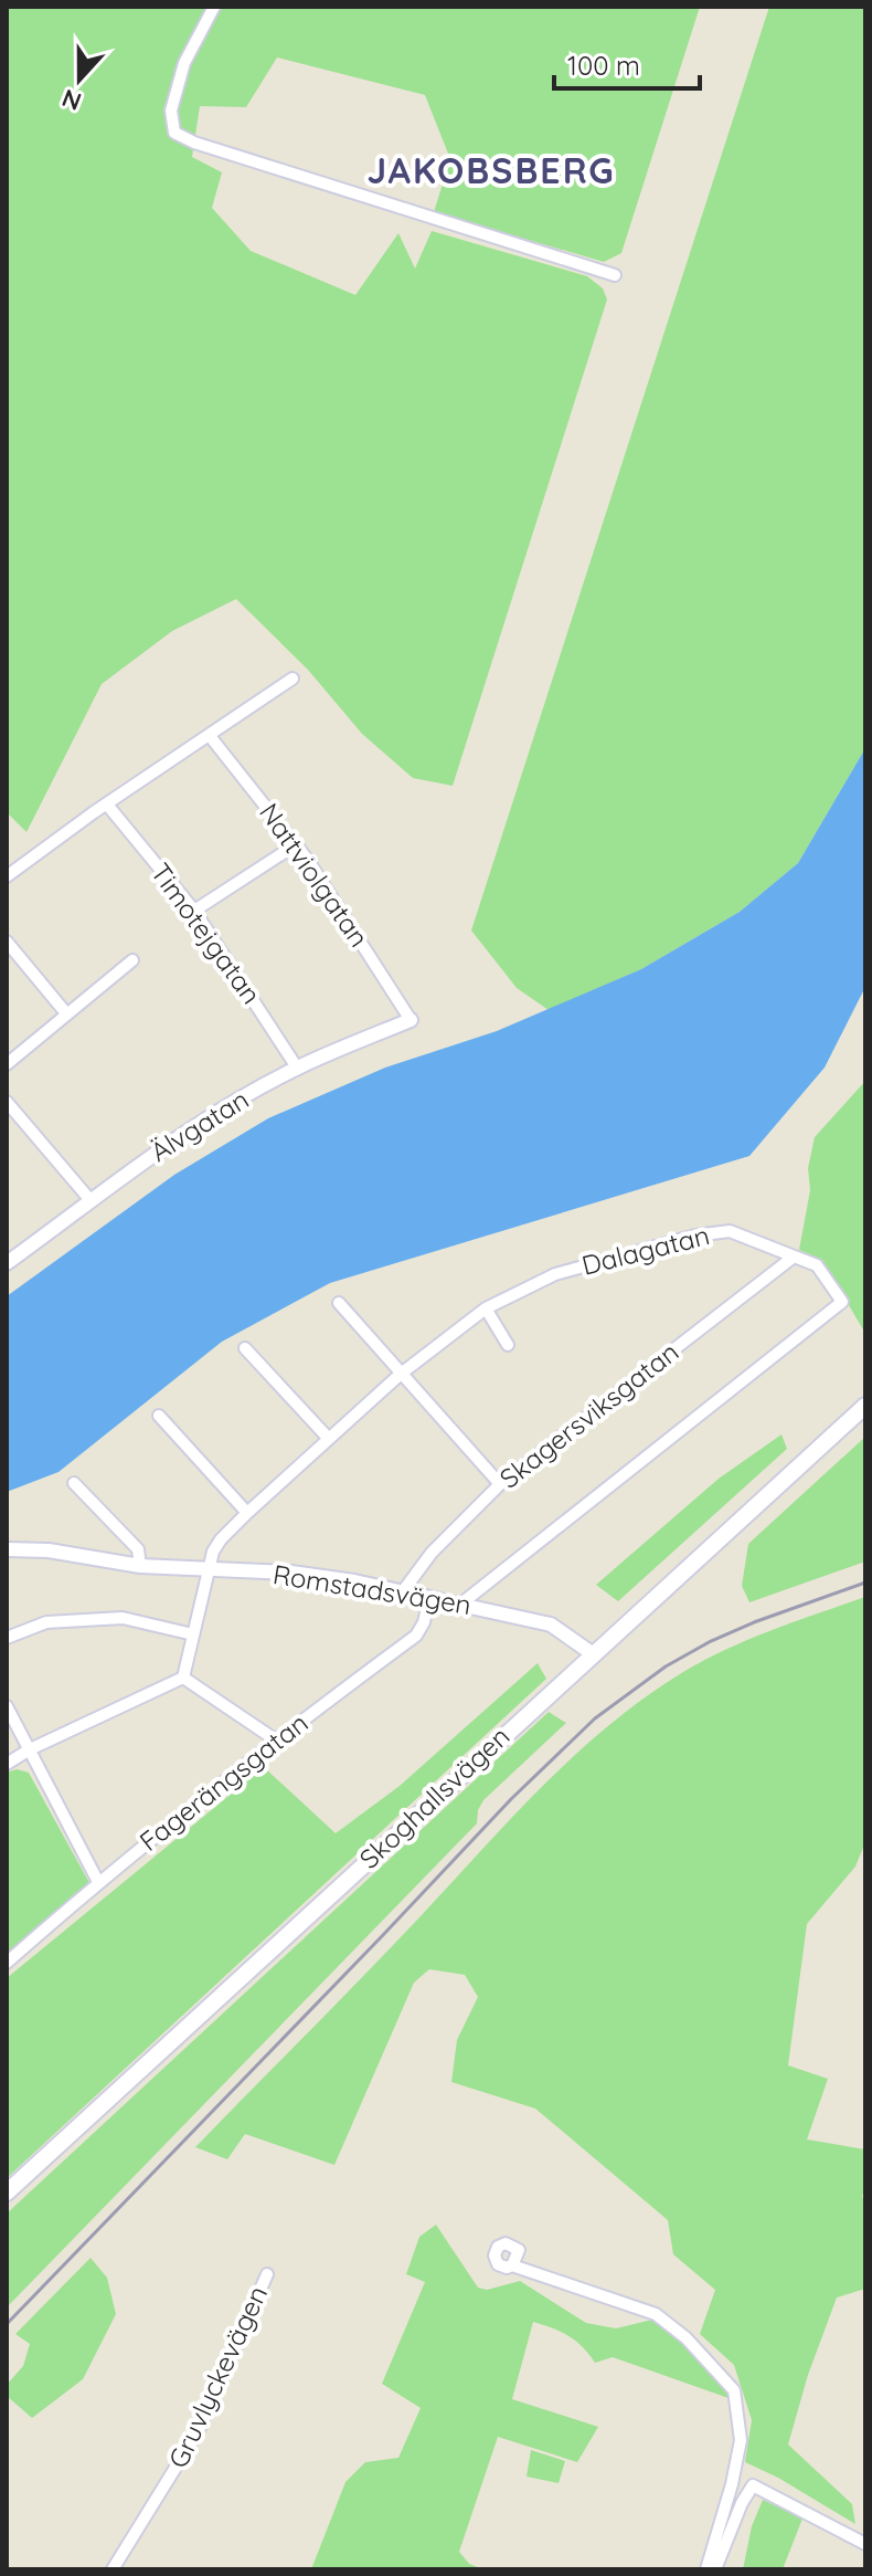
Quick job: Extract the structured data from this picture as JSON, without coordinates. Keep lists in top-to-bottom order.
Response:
{
  "streets": {
    "main road": ["Skoghallsvägen"],
    "street": [
      "Nattviolgatan",
      "Timotejgatan",
      "Älvgatan",
      "Dalagatan",
      "Skagersviksgatan",
      "Romstadsvägen",
      "Fagerängsgatan",
      "Gruvlyckevägen"
    ]
  },
  "crossings": [
    ["Nattviolgatan", "Älvgatan"],
    ["Timotejgatan", "Älvgatan"],
    ["Dalagatan", "Skagersviksgatan"],
    ["Dalagatan", "Romstadsvägen"],
    ["Skagersviksgatan", "Romstadsvägen"],
    ["Romstadsvägen", "Fagerängsgatan"],
    ["Romstadsvägen", "Skoghallsvägen"]
  ],
  "districts": ["JAKOBSBERG"],
  "scale_bar": "100 m",
  "north": "bottom"
}
